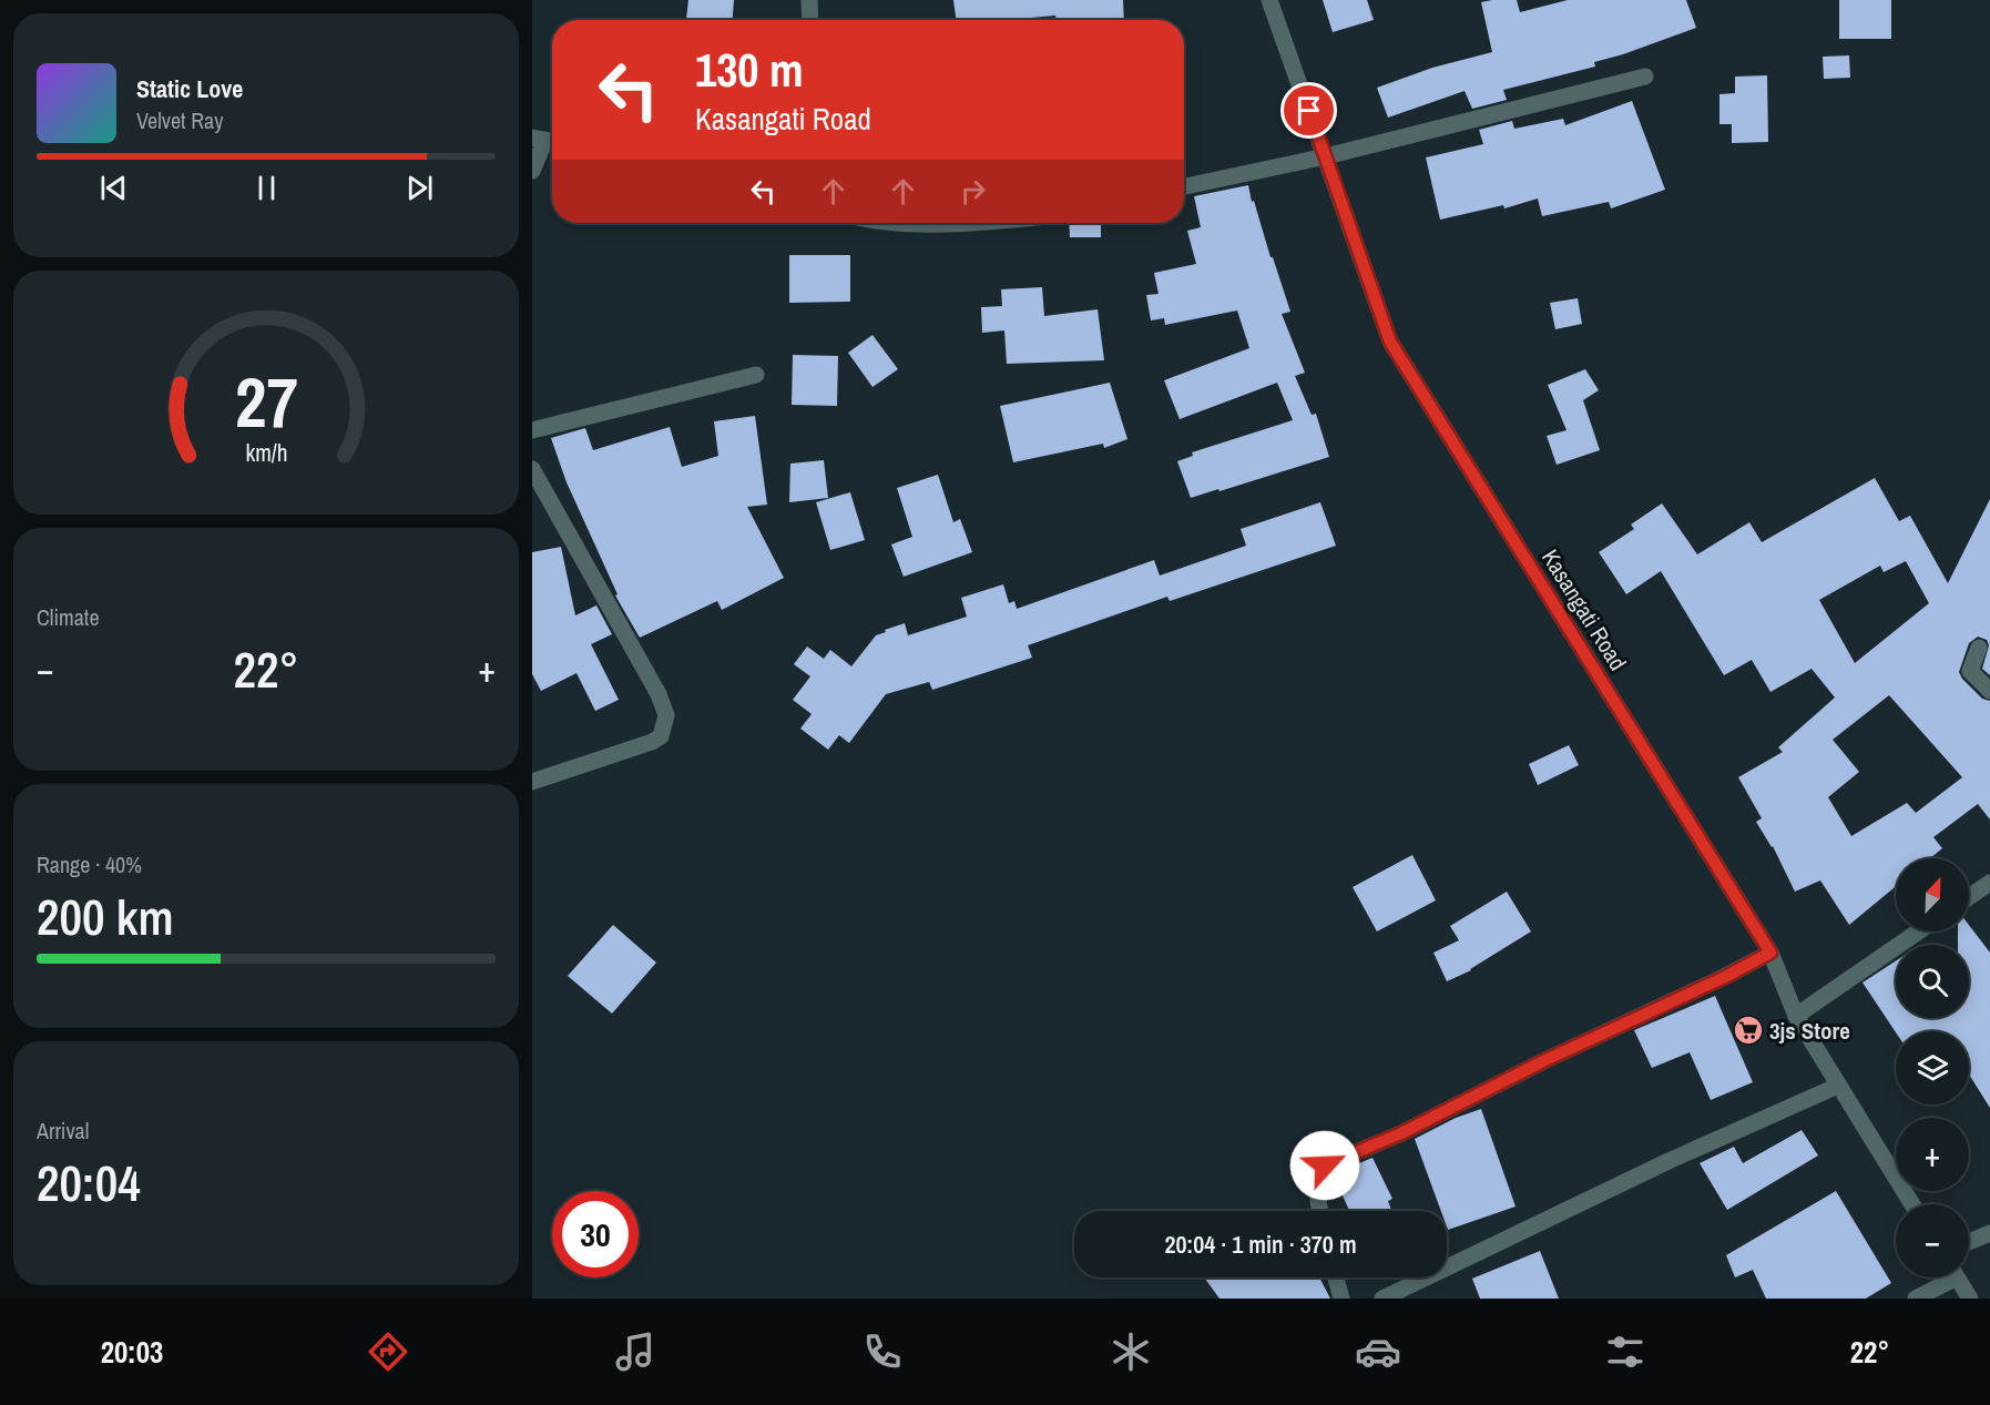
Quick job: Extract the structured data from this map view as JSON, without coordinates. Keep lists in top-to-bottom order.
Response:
{
  "streets": {
    "street": ["Kasangati Road"]
  },
  "places": {
    "supermarket": ["3js Store"]
  },
  "north": "top right",
  "page": {
    "turn": ["130 m", "Kasangati Road"],
    "song": ["Static Love", "Velvet Ray"],
    "tile": [
      "Climate",
      ["Range · 40%", "200 km"],
      ["Arrival", "20:04"]
    ],
    "heat": ["−", "22°", "+"],
    "map_buttons": ["+", "−"],
    "limit": "30",
    "trip": "20:04 · 1 min · 370 m",
    "tabs": ["20:03", "22°"],
    "gauge": ["27", "km/h"]
  }
}
